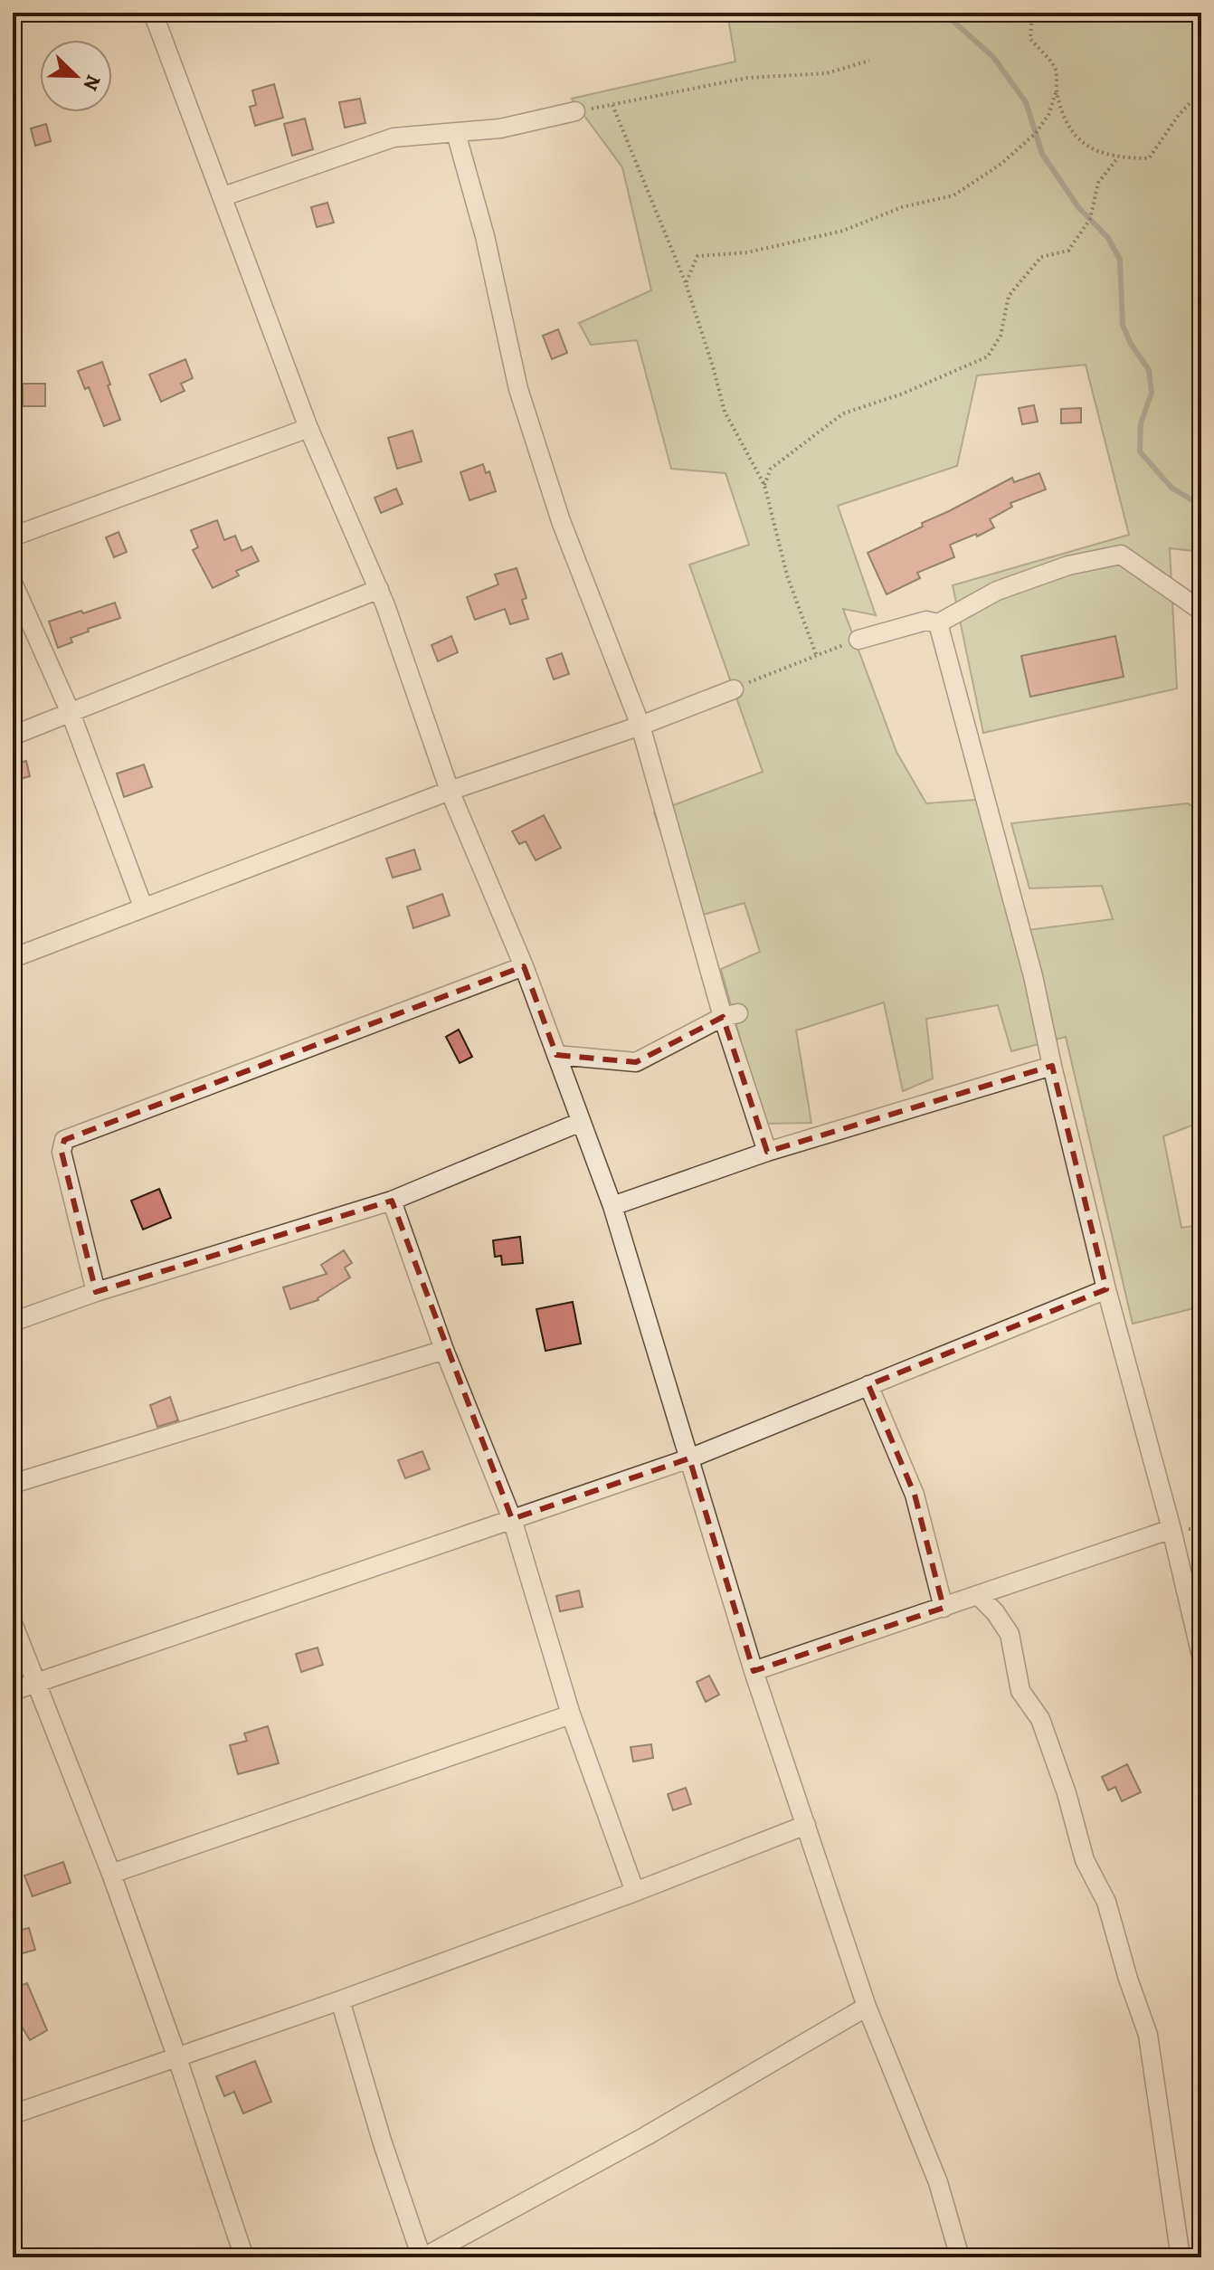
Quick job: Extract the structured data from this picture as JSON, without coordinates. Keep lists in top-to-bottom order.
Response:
{
  "north": "bottom right"
}
